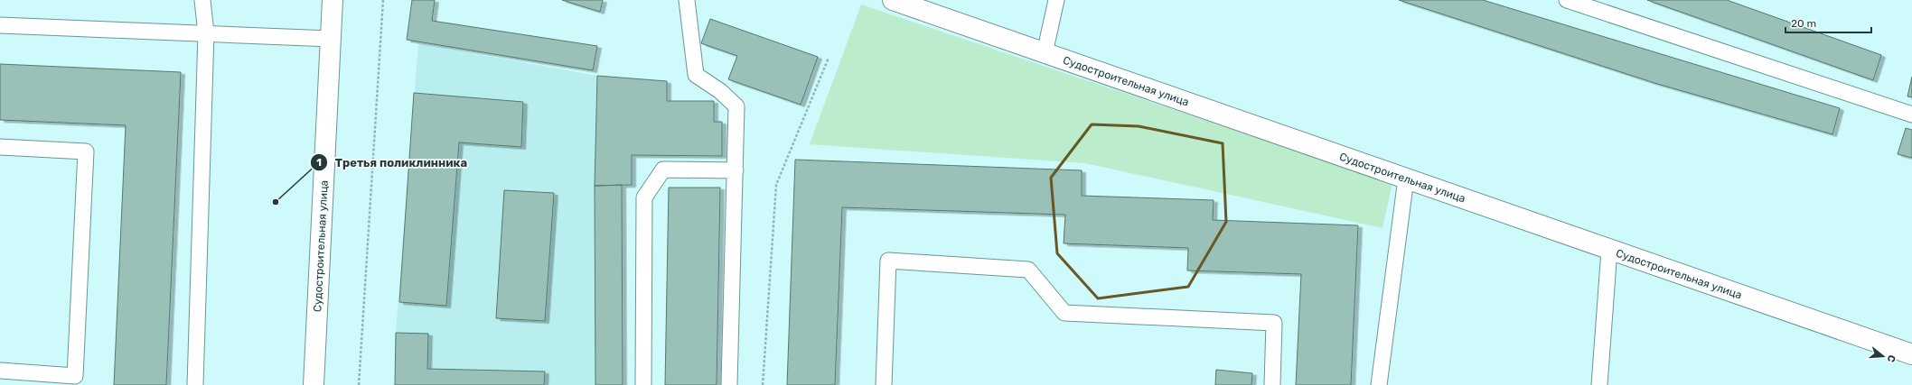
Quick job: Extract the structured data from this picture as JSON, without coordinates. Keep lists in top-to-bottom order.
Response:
{
  "streets": {
    "street": ["Судостроительная улица"]
  },
  "places": ["Третья поликлинника"],
  "scale_bar": "20 m",
  "north": "right"
}
